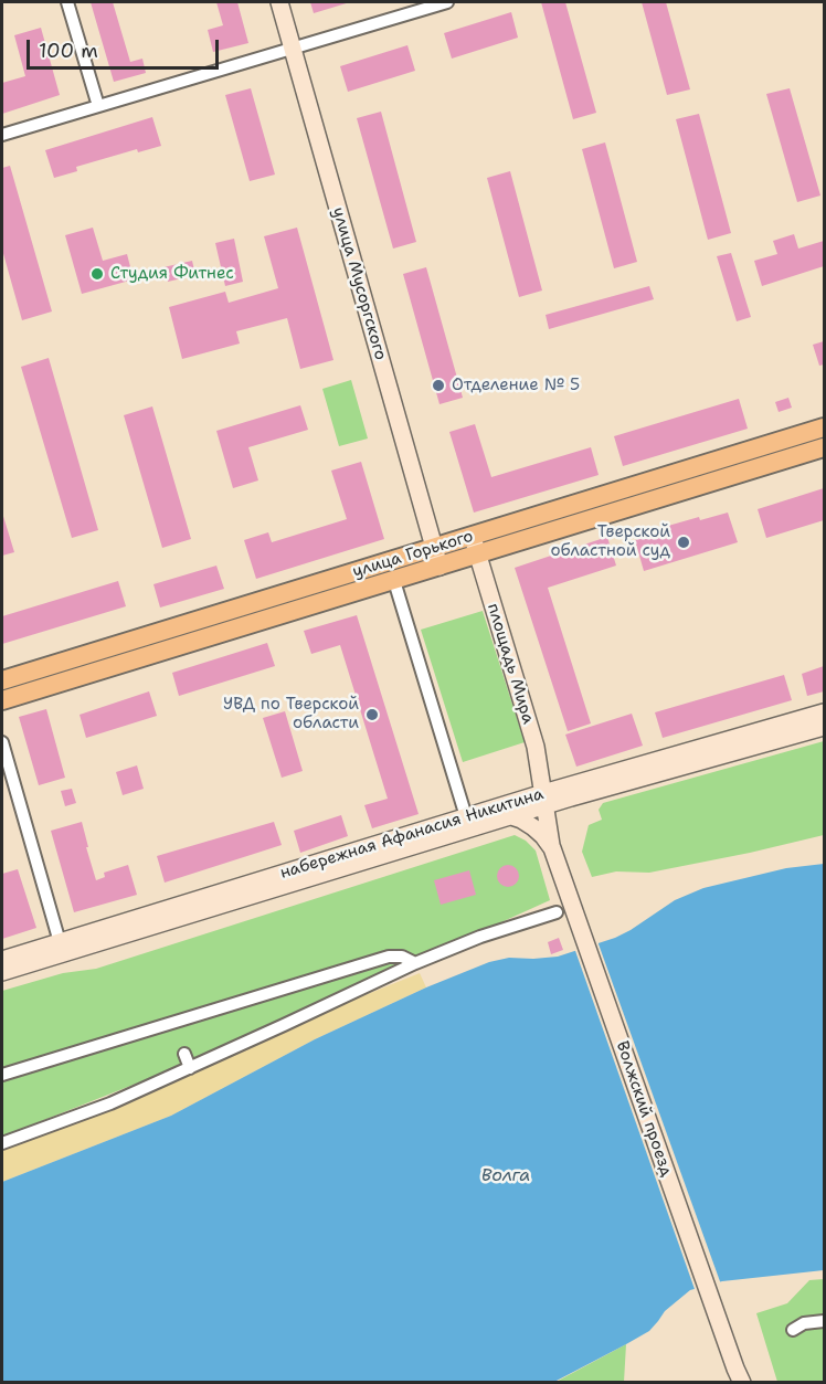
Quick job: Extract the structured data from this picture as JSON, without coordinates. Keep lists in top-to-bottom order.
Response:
{
  "streets": {
    "main road": [
      "улица Мусоргского",
      "улица Горького",
      "площадь Мира",
      "набережная Афанасия Никитина",
      "Волжский проезд"
    ]
  },
  "crossings": [
    ["улица Мусоргского", "улица Горького"],
    ["улица Горького", "площадь Мира"],
    ["площадь Мира", "набережная Афанасия Никитина"],
    ["площадь Мира", "Волжский проезд"],
    ["набережная Афанасия Никитина", "Волжский проезд"]
  ],
  "water": ["Волга"],
  "places": [
    "Студия Фитнес",
    "Отделение № 5",
    "Тверской областной суд",
    "УВД по Тверской области"
  ],
  "scale_bar": "100 m"
}
